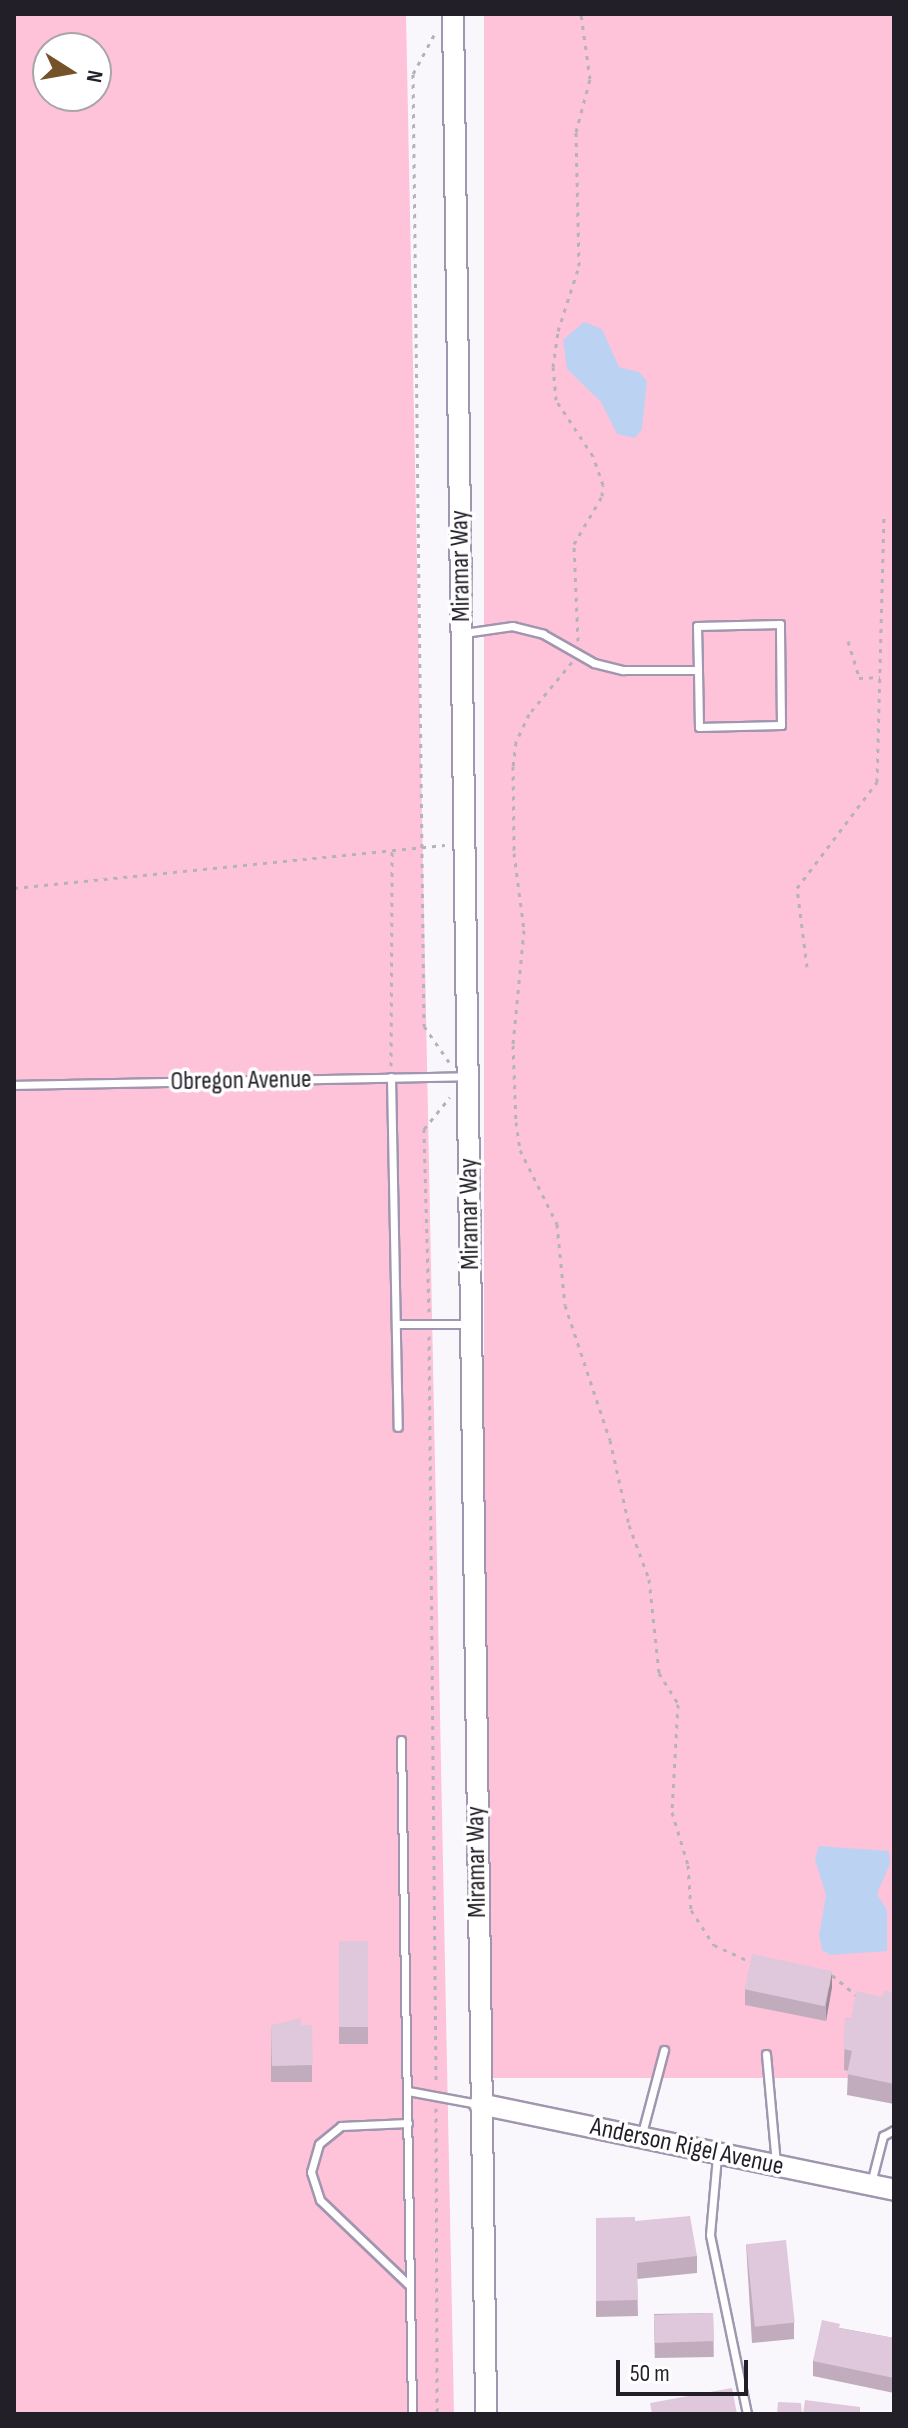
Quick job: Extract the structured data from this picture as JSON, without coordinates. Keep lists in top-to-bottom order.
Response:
{
  "streets": {
    "street": ["Miramar Way", "Anderson Rigel Avenue"],
    "lane": ["Obregon Avenue"]
  },
  "crossings": [
    ["Miramar Way", "Obregon Avenue"],
    ["Miramar Way", "Anderson Rigel Avenue"]
  ],
  "scale_bar": "50 m",
  "north": "right"
}
